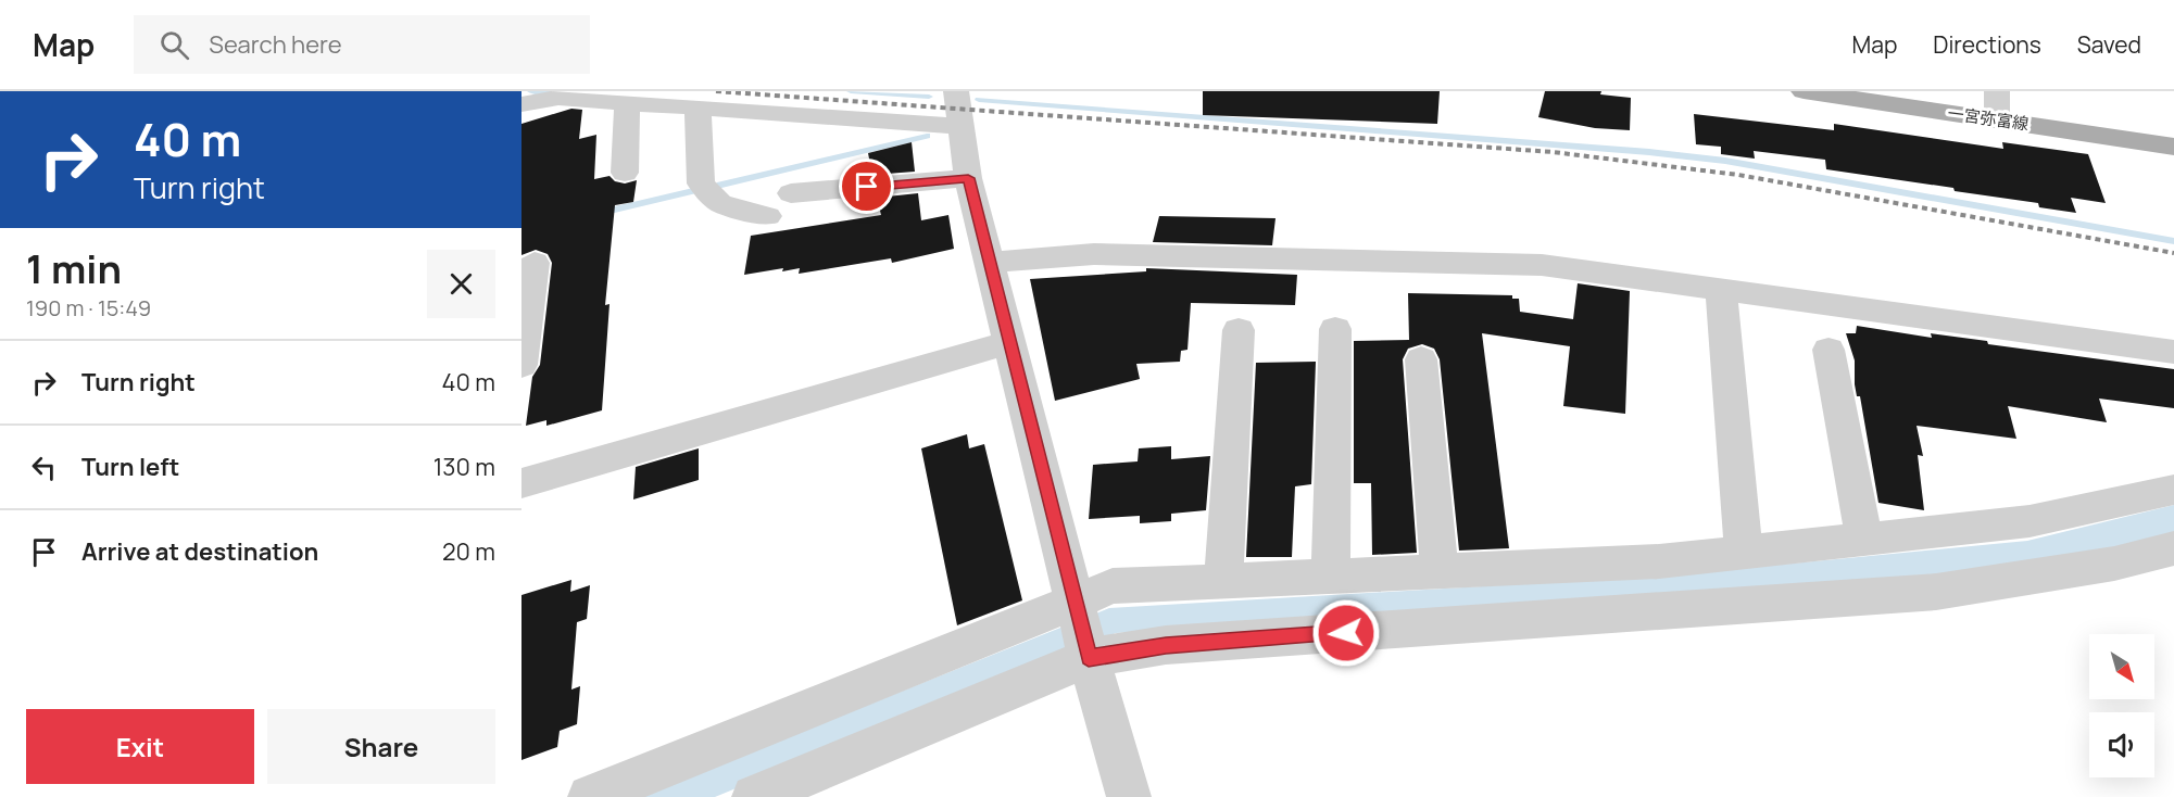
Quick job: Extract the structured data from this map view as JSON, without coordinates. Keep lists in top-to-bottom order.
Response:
{
  "streets": {
    "main road": ["一宮弥富線"]
  },
  "north": "bottom right",
  "page": {
    "header": "Map",
    "search": "Search here",
    "nav": ["Map", "Directions", "Saved"],
    "turn": ["40 m", "Turn right"],
    "heading": ["1 min", "190 m · 15:49"],
    "list": [
      {
        "name": "Turn right",
        "value": "40 m"
      },
      {
        "name": "Turn left",
        "value": "130 m"
      },
      {
        "name": "Arrive at destination",
        "value": "20 m"
      }
    ],
    "buttons": ["Exit", "Share"]
  }
}
